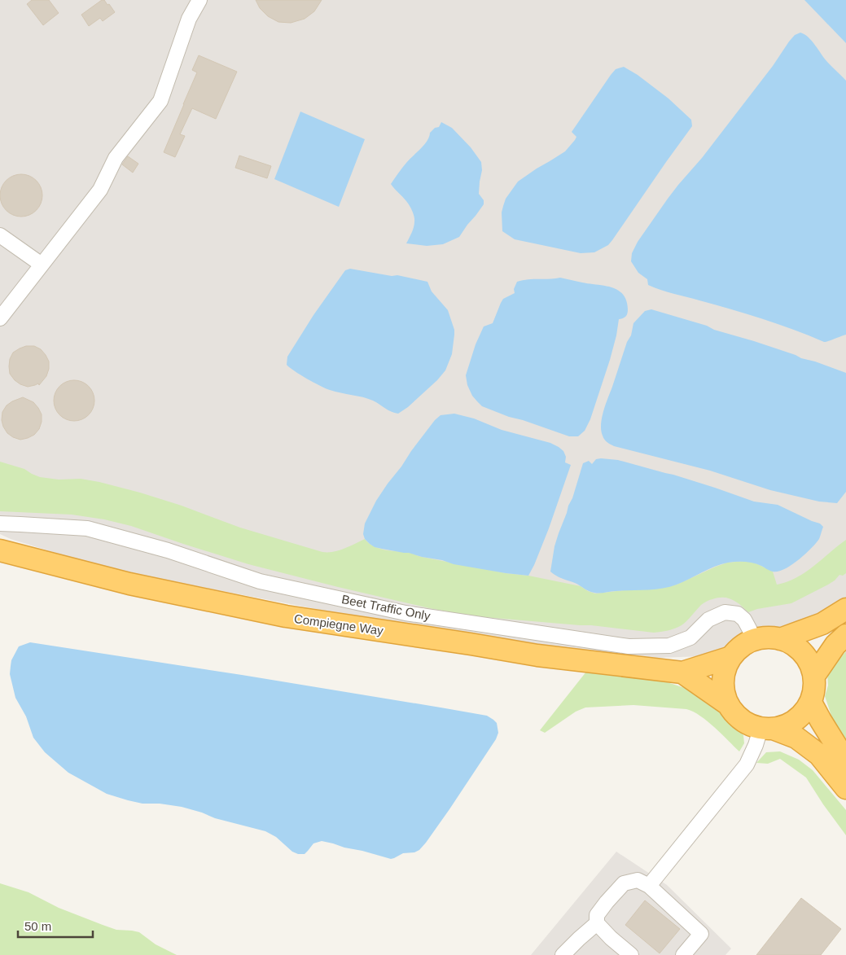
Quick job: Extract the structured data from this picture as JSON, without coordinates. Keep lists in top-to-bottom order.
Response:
{
  "streets": {
    "highway": ["Compiegne Way"],
    "lane": ["Beet Traffic Only"]
  },
  "crossings": [
    ["Beet Traffic Only", "Compiegne Way"]
  ],
  "scale_bar": "50 m"
}
